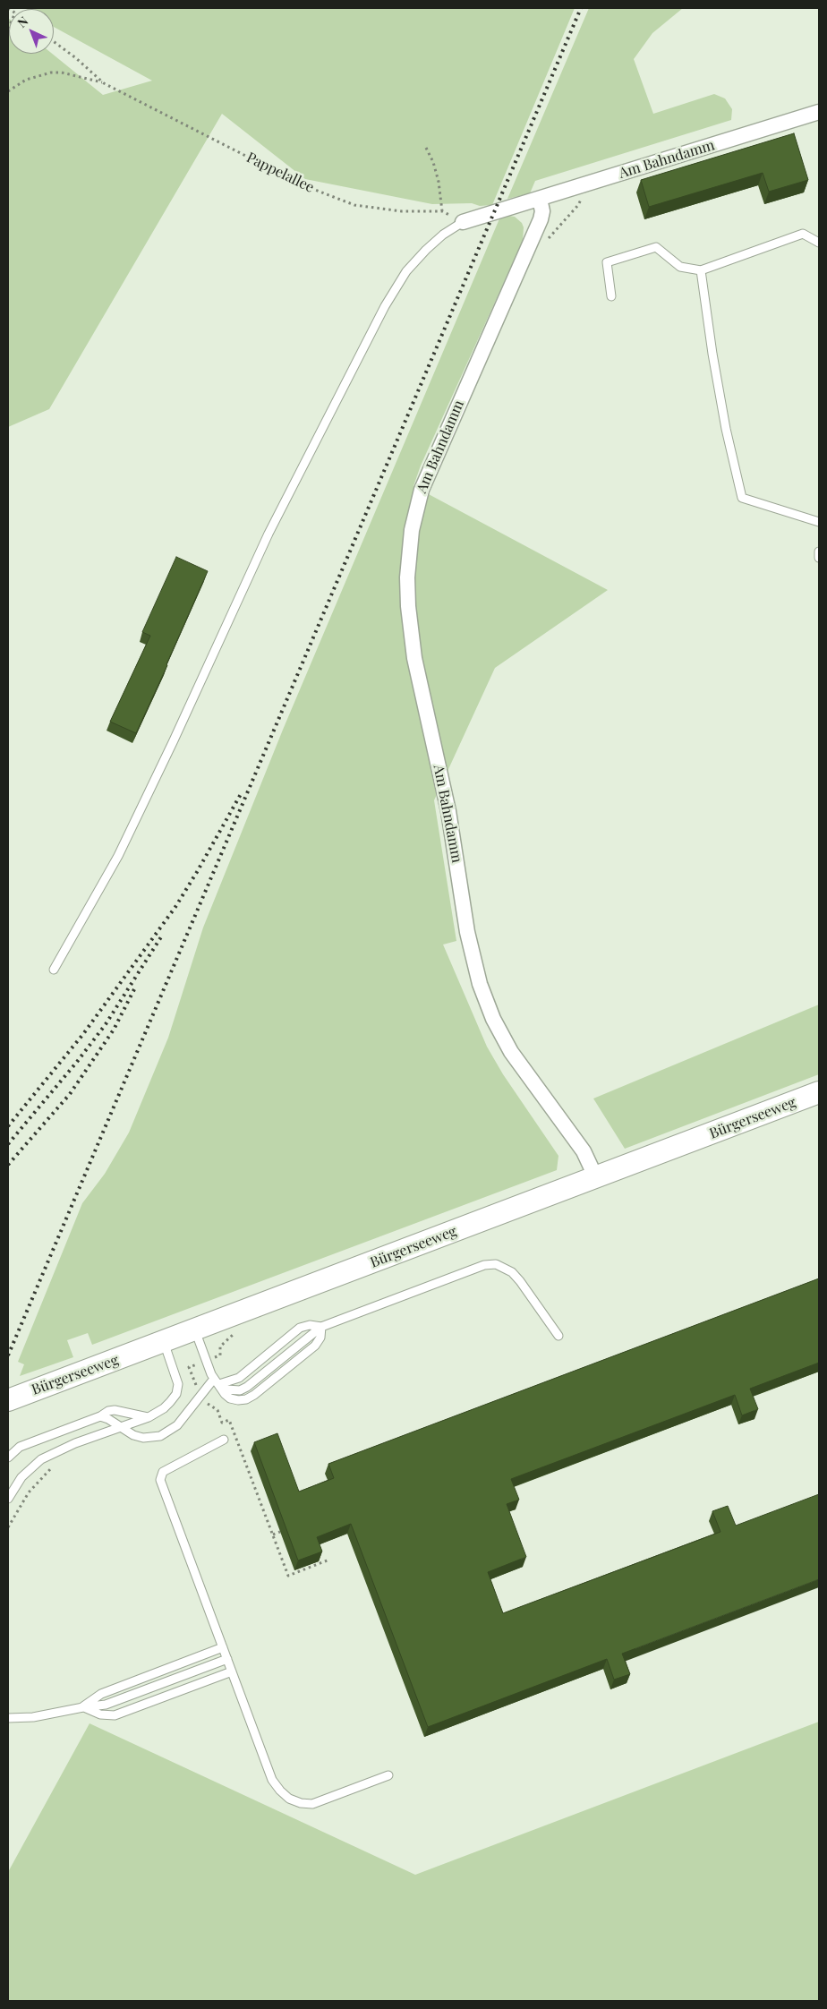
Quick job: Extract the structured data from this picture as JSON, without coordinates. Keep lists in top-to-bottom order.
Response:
{
  "streets": {
    "street": ["Am Bahndamm", "Bürgerseeweg"],
    "path": ["Pappelallee"]
  },
  "crossings": [
    ["Am Bahndamm", "Bürgerseeweg"]
  ],
  "north": "top left"
}
